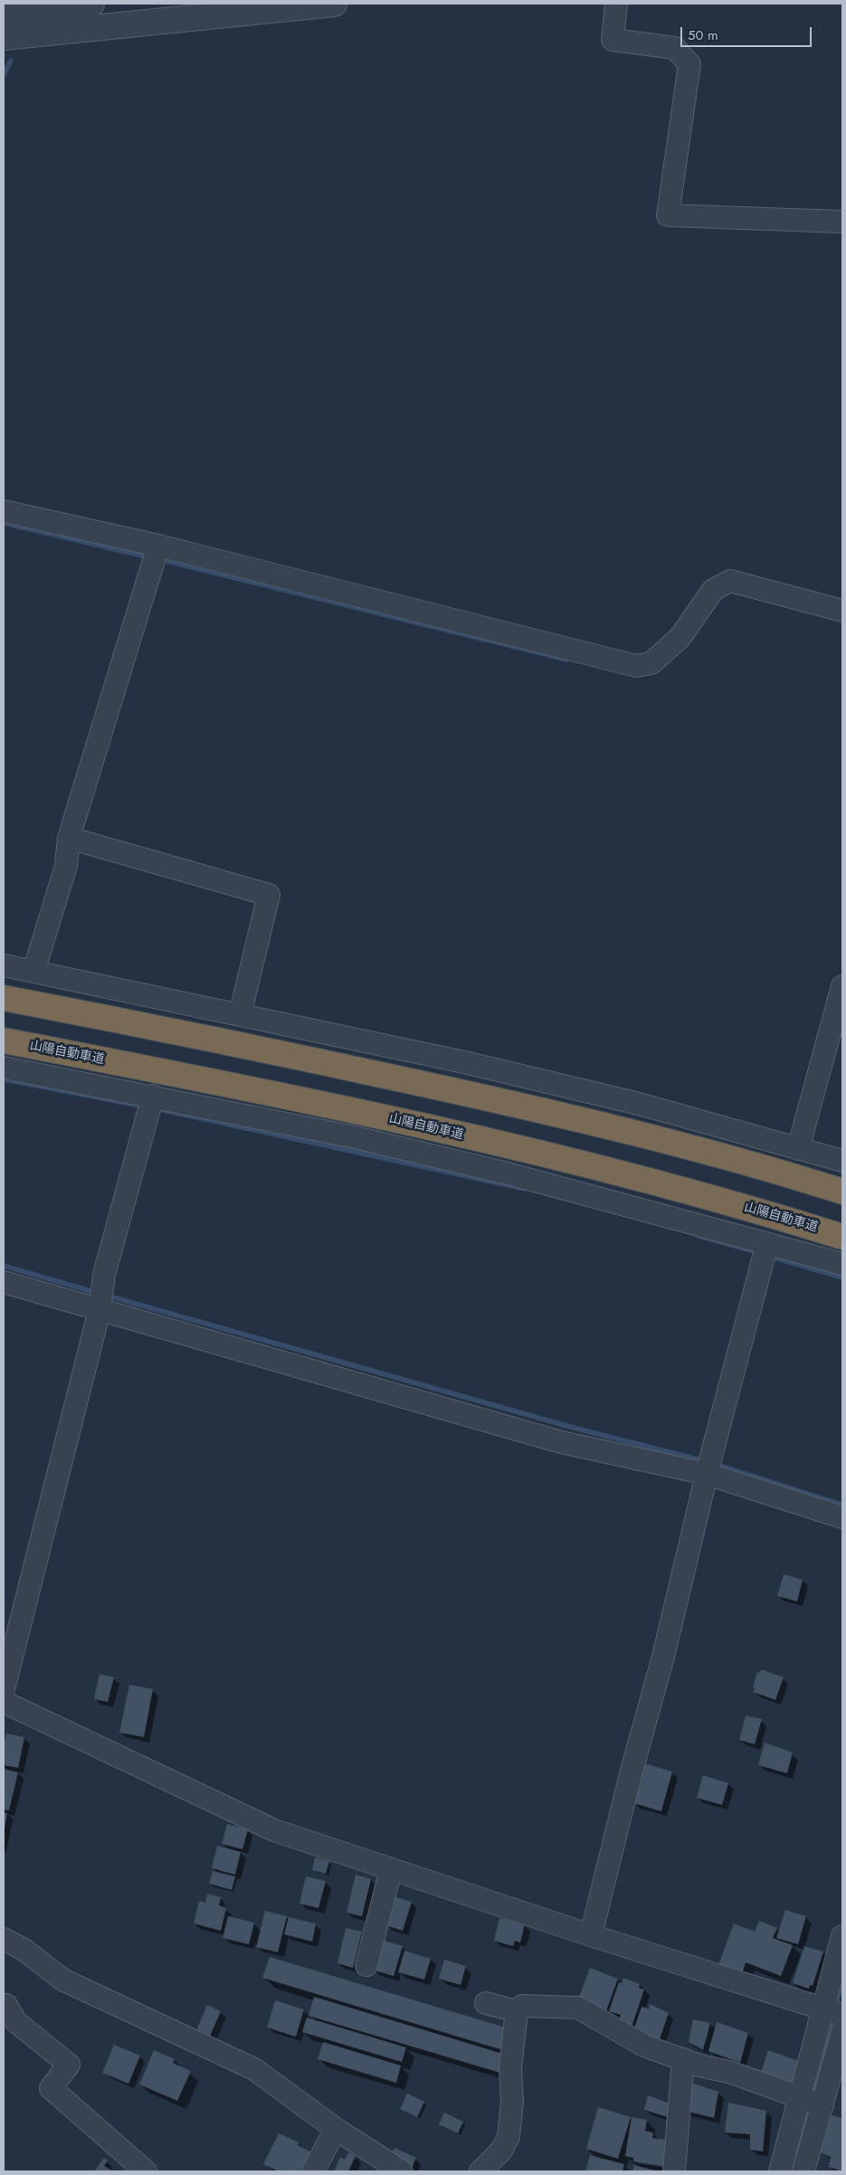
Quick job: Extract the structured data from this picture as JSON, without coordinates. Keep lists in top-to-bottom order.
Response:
{
  "streets": {
    "highway": ["山陽自動車道"]
  },
  "scale_bar": "50 m"
}
